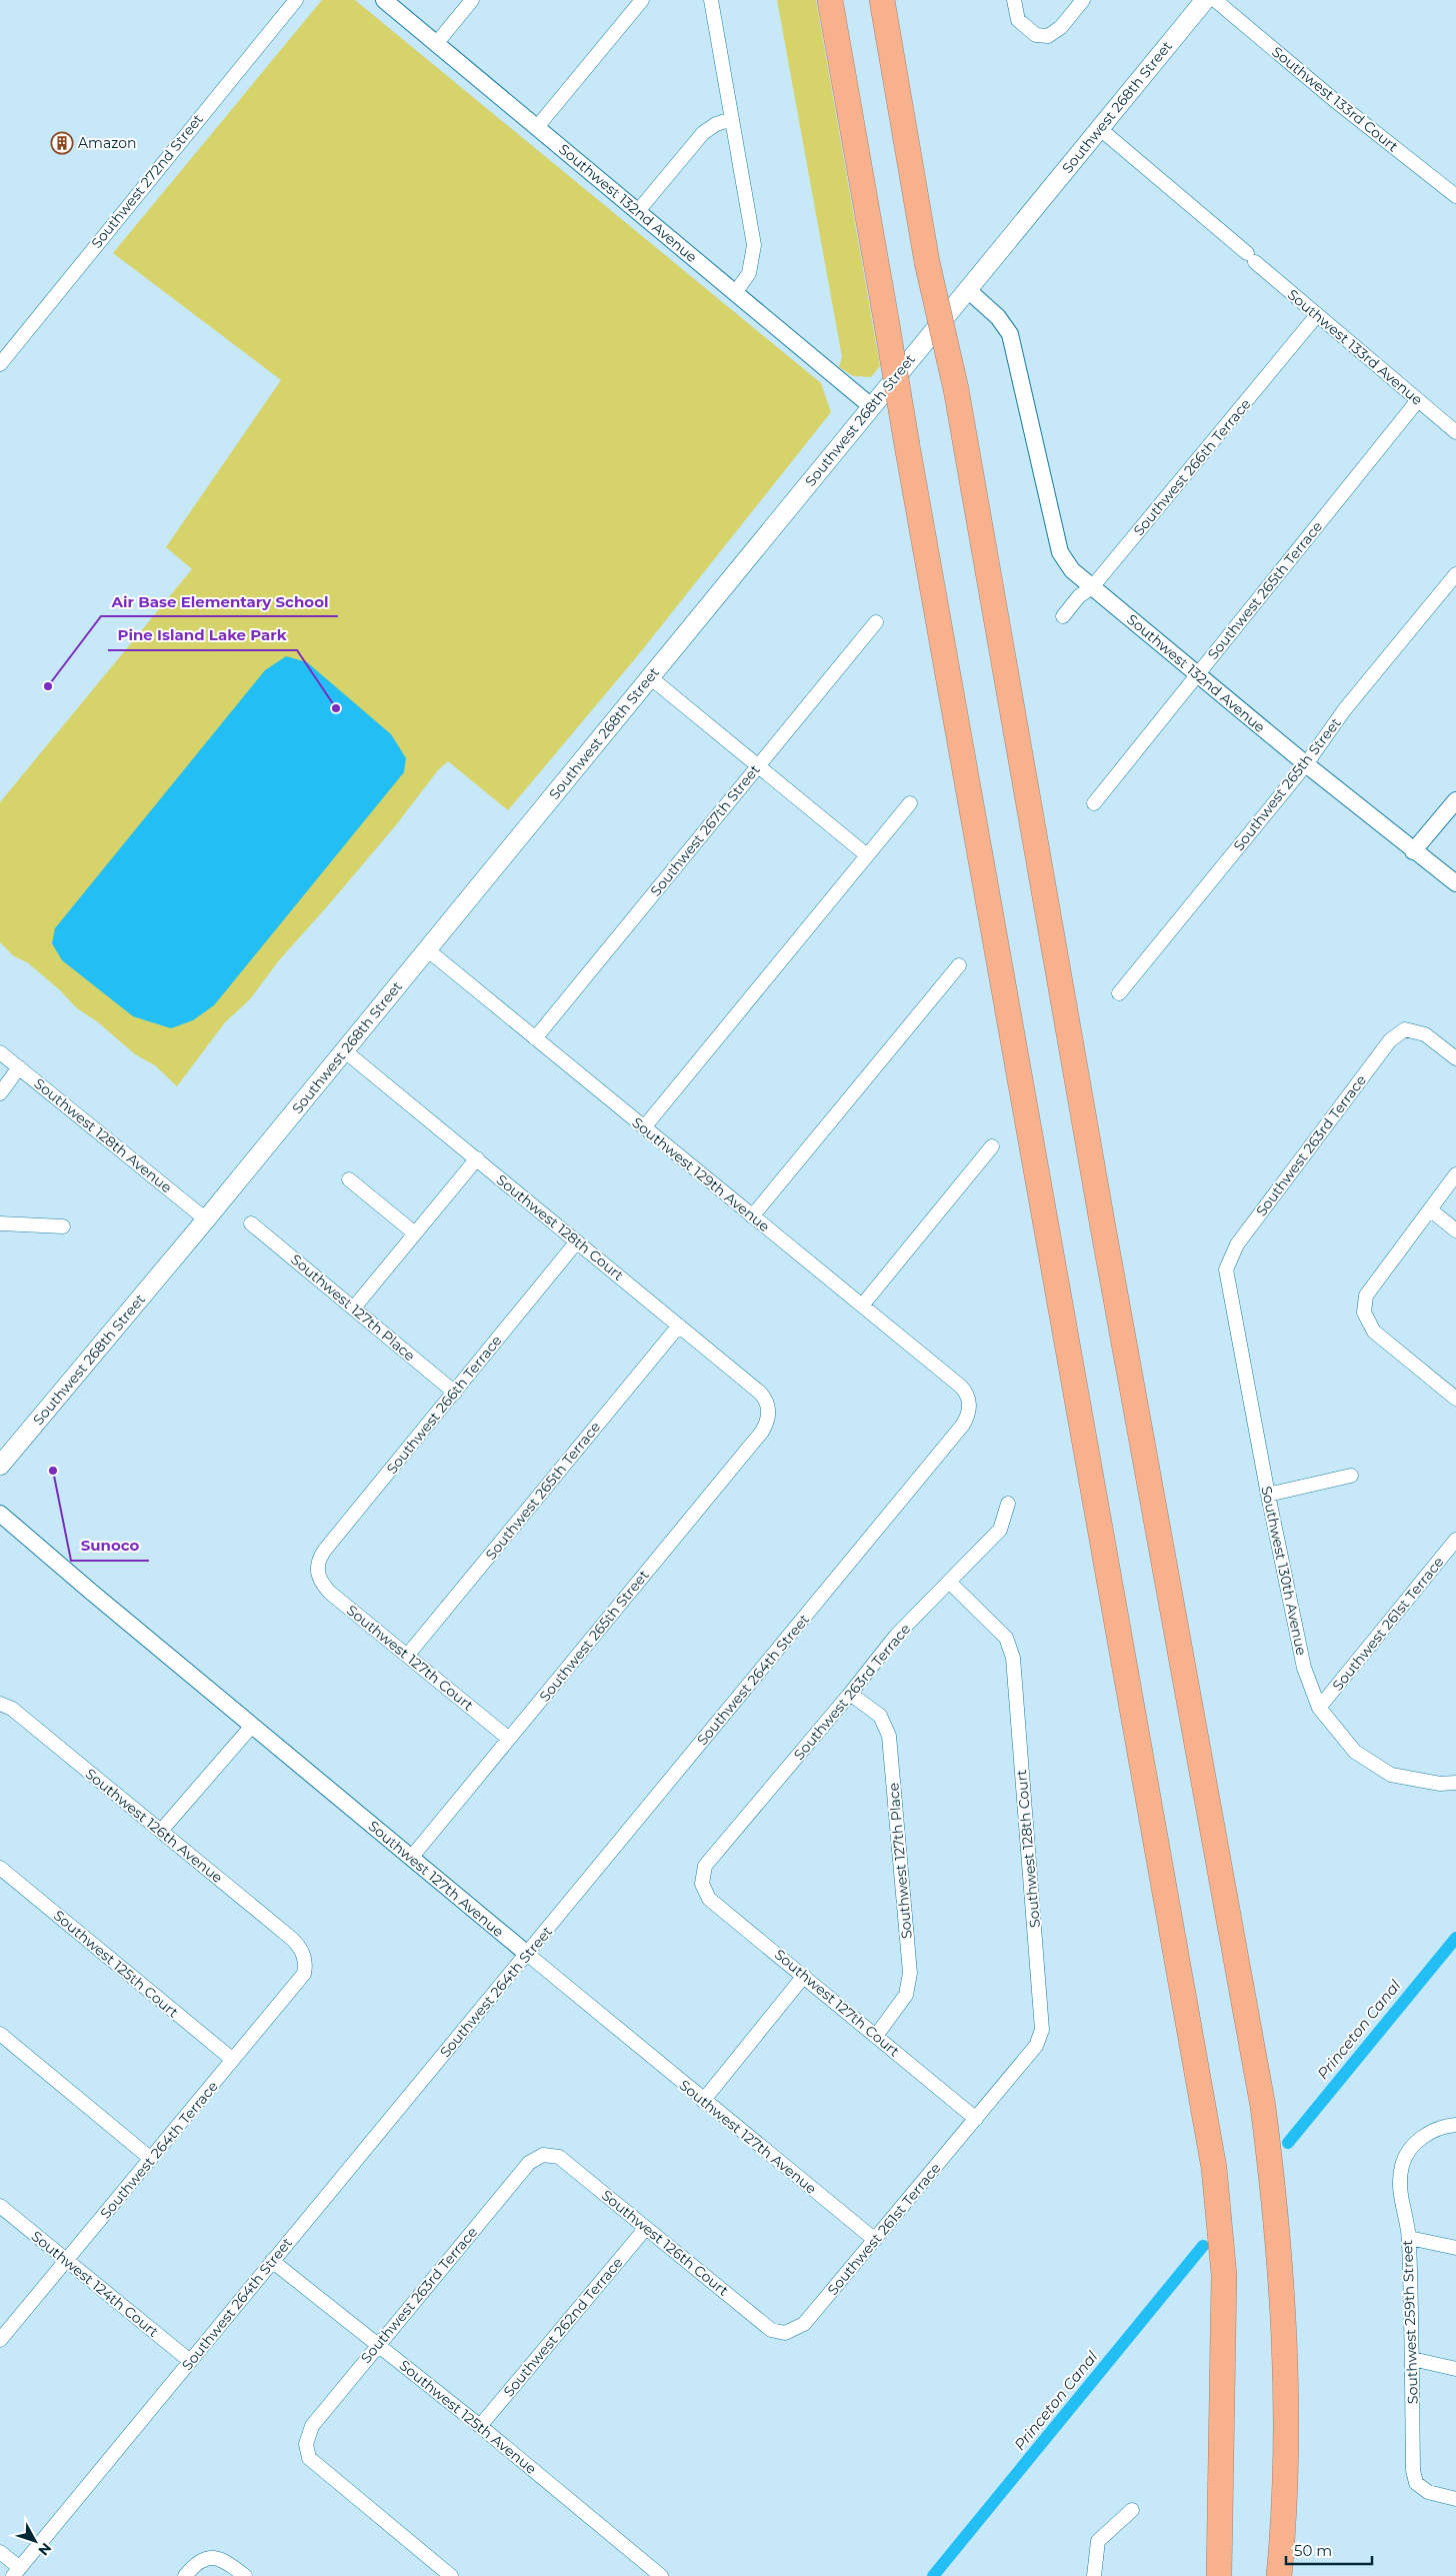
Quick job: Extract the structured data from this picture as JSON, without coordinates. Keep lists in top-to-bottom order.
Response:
{
  "streets": {
    "main road": ["Southwest 268th Street"],
    "street": [
      "Southwest 133rd Court",
      "Southwest 272nd Street",
      "Southwest 132nd Avenue",
      "Southwest 133rd Avenue",
      "Southwest 266th Terrace",
      "Southwest 265th Terrace",
      "Southwest 265th Street",
      "Southwest 267th Street",
      "Southwest 128th Avenue",
      "Southwest 263rd Terrace",
      "Southwest 129th Avenue",
      "Southwest 128th Court",
      "Southwest 127th Place",
      "Southwest 130th Avenue",
      "Southwest 261st Terrace",
      "Southwest 127th Court",
      "Southwest 264th Street",
      "Southwest 126th Avenue",
      "Southwest 127th Avenue",
      "Southwest 125th Court",
      "Southwest 264th Terrace",
      "Southwest 126th Court",
      "Southwest 124th Court",
      "Southwest 259th Street",
      "Southwest 262nd Terrace",
      "Southwest 125th Avenue"
    ]
  },
  "crossings": [
    ["Southwest 268th Street", "Southwest 132nd Avenue"],
    ["Southwest 268th Street", "Southwest 133rd Avenue"],
    ["Southwest 268th Street", "Southwest 128th Avenue"],
    ["Southwest 268th Street", "Southwest 129th Avenue"],
    ["Southwest 268th Street", "Southwest 128th Court"],
    ["Southwest 132nd Avenue", "Southwest 266th Terrace"],
    ["Southwest 132nd Avenue", "Southwest 265th Terrace"],
    ["Southwest 132nd Avenue", "Southwest 265th Street"],
    ["Southwest 133rd Avenue", "Southwest 266th Terrace"],
    ["Southwest 133rd Avenue", "Southwest 265th Terrace"],
    ["Southwest 266th Terrace", "Southwest 128th Court"],
    ["Southwest 266th Terrace", "Southwest 127th Place"],
    ["Southwest 266th Terrace", "Southwest 127th Court"],
    ["Southwest 265th Terrace", "Southwest 128th Court"],
    ["Southwest 265th Terrace", "Southwest 127th Court"],
    ["Southwest 265th Street", "Southwest 128th Court"],
    ["Southwest 265th Street", "Southwest 127th Court"],
    ["Southwest 265th Street", "Southwest 127th Avenue"],
    ["Southwest 267th Street", "Southwest 129th Avenue"],
    ["Southwest 263rd Terrace", "Southwest 128th Court"],
    ["Southwest 263rd Terrace", "Southwest 127th Place"],
    ["Southwest 263rd Terrace", "Southwest 130th Avenue"],
    ["Southwest 263rd Terrace", "Southwest 127th Court"],
    ["Southwest 263rd Terrace", "Southwest 126th Court"],
    ["Southwest 263rd Terrace", "Southwest 125th Avenue"],
    ["Southwest 129th Avenue", "Southwest 264th Street"],
    ["Southwest 128th Court", "Southwest 261st Terrace"],
    ["Southwest 128th Court", "Southwest 127th Court"],
    ["Southwest 127th Place", "Southwest 127th Court"],
    ["Southwest 130th Avenue", "Southwest 261st Terrace"],
    ["Southwest 261st Terrace", "Southwest 127th Court"],
    ["Southwest 261st Terrace", "Southwest 127th Avenue"],
    ["Southwest 261st Terrace", "Southwest 126th Court"],
    ["Southwest 264th Street", "Southwest 127th Avenue"],
    ["Southwest 264th Street", "Southwest 124th Court"],
    ["Southwest 264th Street", "Southwest 125th Avenue"],
    ["Southwest 126th Avenue", "Southwest 264th Terrace"],
    ["Southwest 125th Court", "Southwest 264th Terrace"],
    ["Southwest 264th Terrace", "Southwest 124th Court"],
    ["Southwest 126th Court", "Southwest 262nd Terrace"],
    ["Southwest 262nd Terrace", "Southwest 125th Avenue"]
  ],
  "water": ["Princeton Canal"],
  "places": {
    "building": ["Amazon"],
    "other": ["Air Base Elementary School", "Pine Island Lake Park", "Sunoco"]
  },
  "scale_bar": "50 m",
  "north": "bottom right"
}
